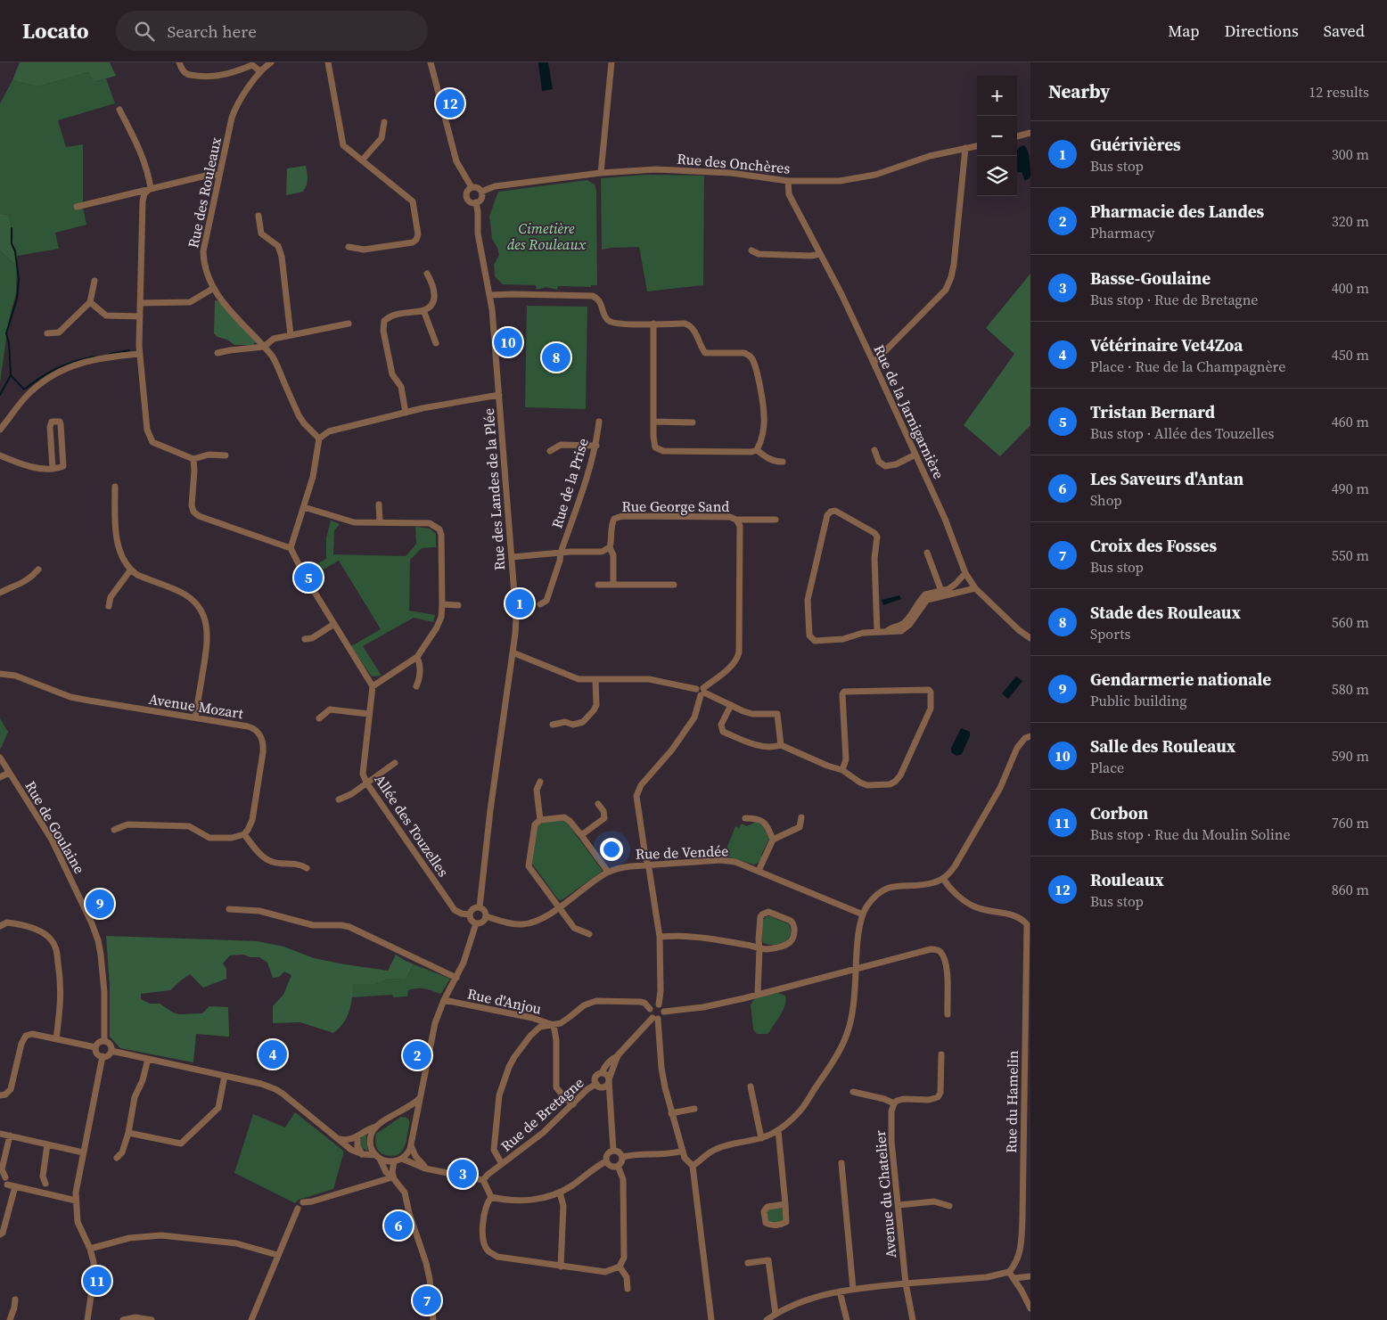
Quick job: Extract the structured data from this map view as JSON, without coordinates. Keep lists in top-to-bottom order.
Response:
{
  "streets": {
    "street": [
      "Rue des Onchères",
      "Rue des Rouleaux",
      "Rue de la Jarnigarnière",
      "Rue de la Prise",
      "Rue des Landes de la Plée",
      "Rue George Sand",
      "Avenue Mozart",
      "Allée des Touzelles",
      "Rue de Goulaine",
      "Rue de Vendée",
      "Rue d'Anjou",
      "Rue du Hamelin",
      "Rue de Bretagne",
      "Avenue du Chatelier"
    ]
  },
  "crossings": [
    ["Rue des Onchères", "Rue de la Jarnigarnière"],
    ["Rue des Onchères", "Rue des Landes de la Plée"],
    ["Rue des Landes de la Plée", "Allée des Touzelles"],
    ["Rue des Landes de la Plée", "Rue de Vendée"],
    ["Allée des Touzelles", "Rue de Vendée"],
    ["Rue d'Anjou", "Rue de Bretagne"]
  ],
  "parks": ["Cimetière des Rouleaux"],
  "page": {
    "header": "Locato",
    "search": "Search here",
    "nav": ["Map", "Directions", "Saved"],
    "heading": ["Nearby", "12 results"],
    "map_buttons": ["+", "−"],
    "pins": [
      "12",
      "10",
      "8",
      "5",
      "1",
      "9",
      "4",
      "2",
      "3",
      "6",
      "11",
      "7"
    ],
    "list": [
      {
        "mark": "1",
        "name": "Guérivières",
        "note": "Bus stop",
        "value": "300 m"
      },
      {
        "mark": "2",
        "name": "Pharmacie des Landes",
        "note": "Pharmacy",
        "value": "320 m"
      },
      {
        "mark": "3",
        "name": "Basse-Goulaine",
        "note": "Bus stop · Rue de Bretagne",
        "value": "400 m"
      },
      {
        "mark": "4",
        "name": "Vétérinaire Vet4Zoa",
        "note": "Place · Rue de la Champagnère",
        "value": "450 m"
      },
      {
        "mark": "5",
        "name": "Tristan Bernard",
        "note": "Bus stop · Allée des Touzelles",
        "value": "460 m"
      },
      {
        "mark": "6",
        "name": "Les Saveurs d'Antan",
        "note": "Shop",
        "value": "490 m"
      },
      {
        "mark": "7",
        "name": "Croix des Fosses",
        "note": "Bus stop",
        "value": "550 m"
      },
      {
        "mark": "8",
        "name": "Stade des Rouleaux",
        "note": "Sports",
        "value": "560 m"
      },
      {
        "mark": "9",
        "name": "Gendarmerie nationale",
        "note": "Public building",
        "value": "580 m"
      },
      {
        "mark": "10",
        "name": "Salle des Rouleaux",
        "note": "Place",
        "value": "590 m"
      },
      {
        "mark": "11",
        "name": "Corbon",
        "note": "Bus stop · Rue du Moulin Soline",
        "value": "760 m"
      },
      {
        "mark": "12",
        "name": "Rouleaux",
        "note": "Bus stop",
        "value": "860 m"
      }
    ]
  }
}
